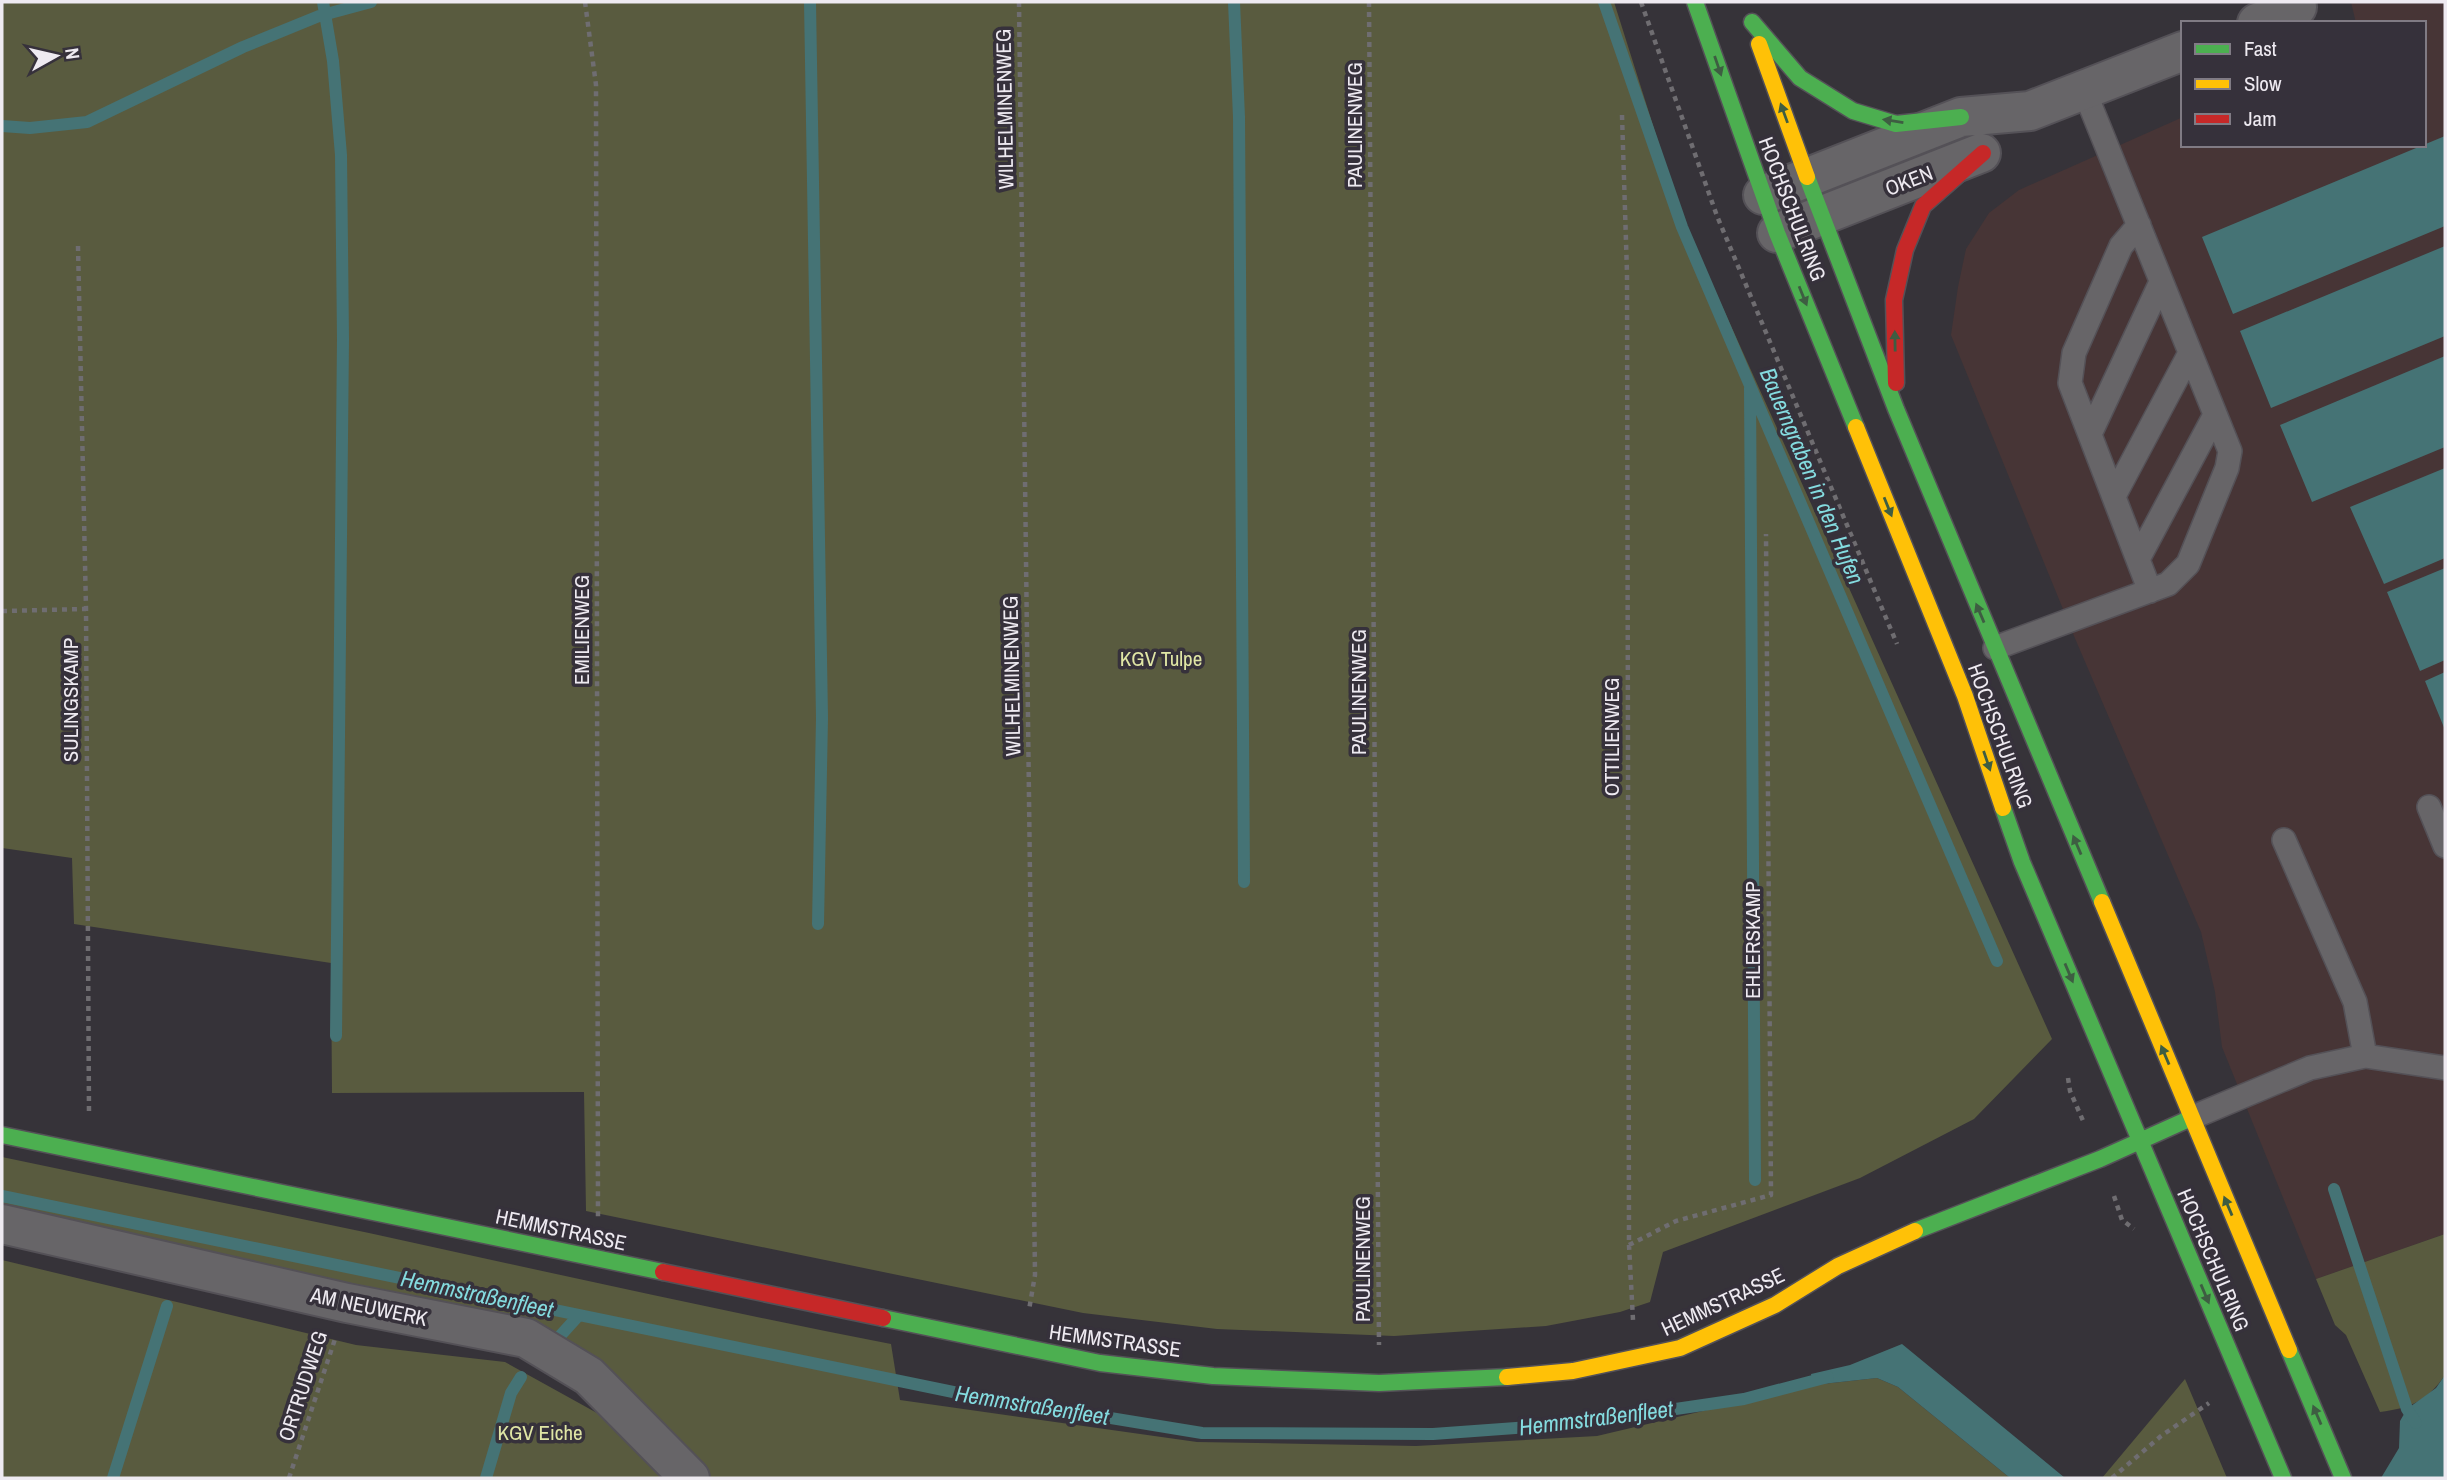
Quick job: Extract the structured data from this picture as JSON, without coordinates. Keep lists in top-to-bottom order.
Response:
{
  "streets": {
    "main road": ["HOCHSCHULRING", "HEMMSTRASSE"],
    "street": ["OKEN", "AM NEUWERK"],
    "path": [
      "WILHELMINENWEG",
      "PAULINENWEG",
      "EMILIENWEG",
      "SULINGSKAMP",
      "OTTILIENWEG",
      "EHLERSKAMP",
      "ORTRUDWEG"
    ]
  },
  "crossings": [
    ["WILHELMINENWEG", "HEMMSTRASSE"],
    ["PAULINENWEG", "HEMMSTRASSE"],
    ["OKEN", "HOCHSCHULRING"],
    ["HOCHSCHULRING", "HEMMSTRASSE"],
    ["EMILIENWEG", "HEMMSTRASSE"],
    ["SULINGSKAMP", "HEMMSTRASSE"],
    ["OTTILIENWEG", "EHLERSKAMP"],
    ["OTTILIENWEG", "HEMMSTRASSE"],
    ["AM NEUWERK", "ORTRUDWEG"]
  ],
  "water": ["Bauerngraben in den Hufen", "Hemmstraßenfleet"],
  "parks": ["KGV Tulpe", "KGV Eiche"],
  "legend": ["Fast", "Slow", "Jam"],
  "north": "right"
}
